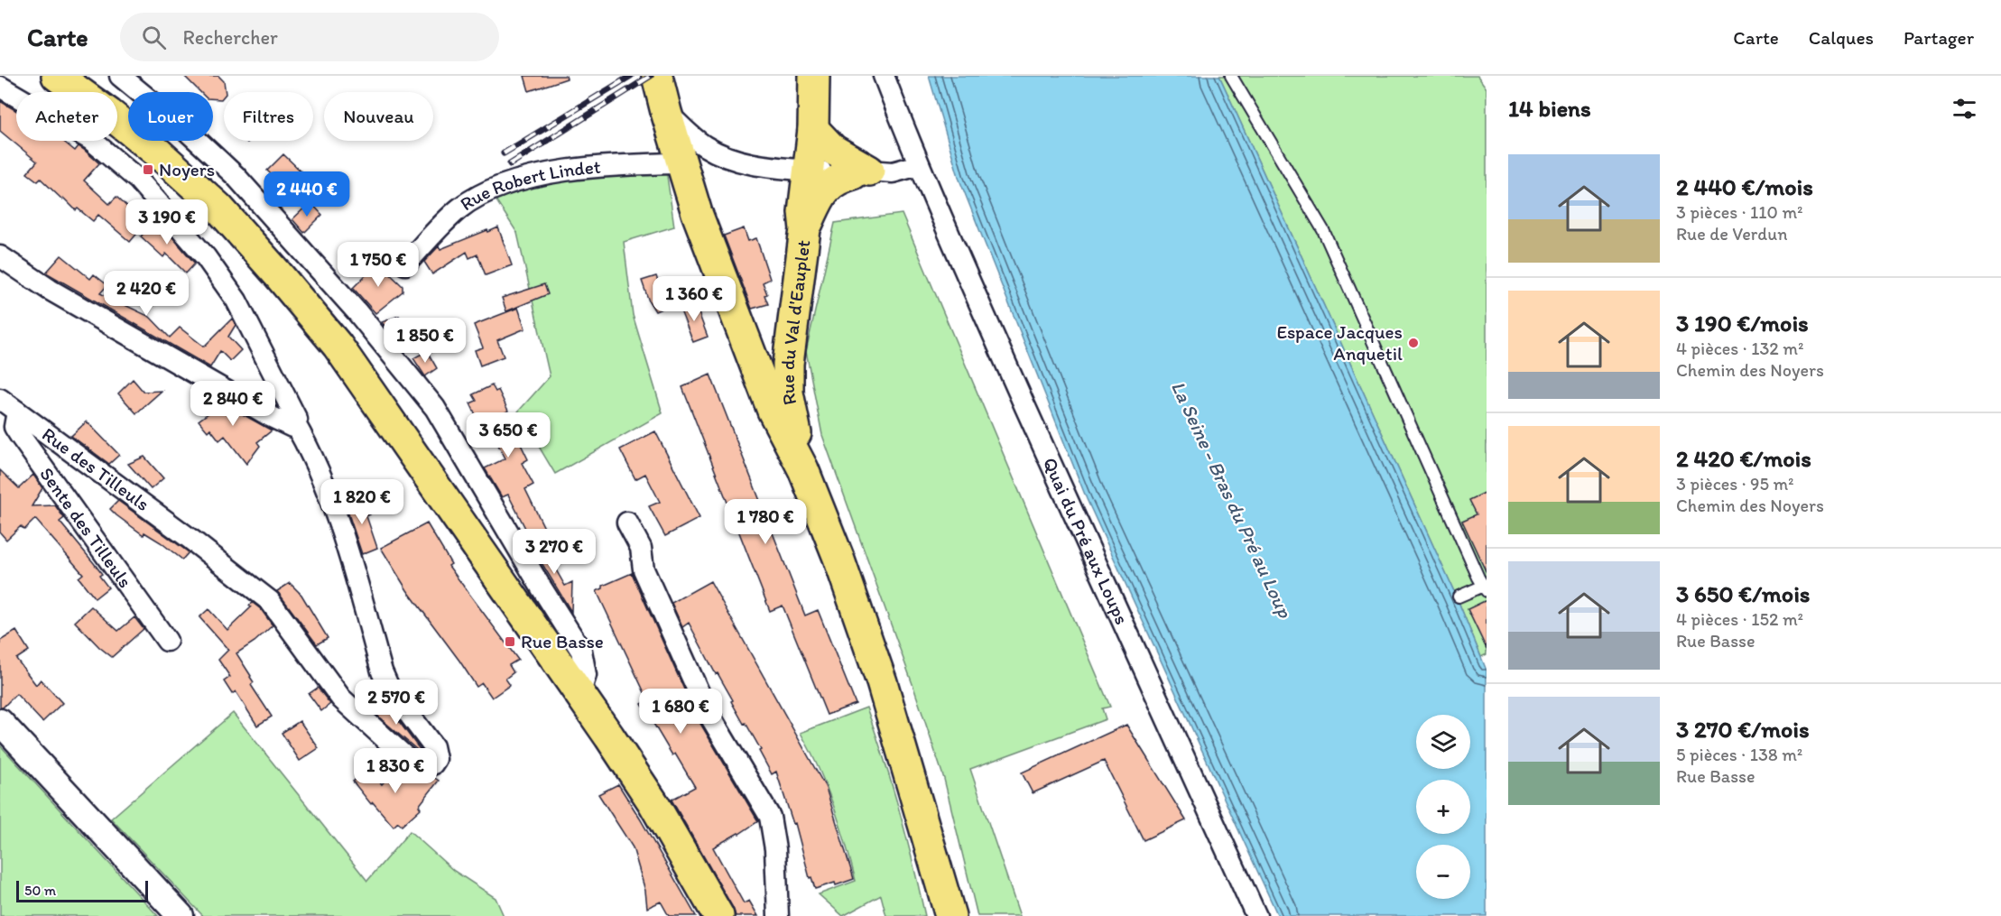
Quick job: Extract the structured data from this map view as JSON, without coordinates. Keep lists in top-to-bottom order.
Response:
{
  "streets": {
    "main road": ["Rue du Val d'Eauplet"],
    "street": [
      "Rue Robert Lindet",
      "Rue des Tilleuls",
      "Sente des Tilleuls",
      "Quai du Pré aux Loups"
    ]
  },
  "crossings": [
    ["Rue Robert Lindet", "Rue du Val d'Eauplet"],
    ["Rue des Tilleuls", "Sente des Tilleuls"]
  ],
  "water": ["La Seine - Bras du Pré au Loup"],
  "places": {
    "transit": ["Noyers", "Rue Basse"],
    "other": ["Espace Jacques Anquetil"]
  },
  "scale_bar": "50 m",
  "page": {
    "header": "Carte",
    "search": "Rechercher",
    "nav": ["Carte", "Calques", "Partager"],
    "heading": "14 biens",
    "chip": [
      "Acheter",
      "Louer",
      "Filtres",
      "Nouveau"
    ],
    "list": [
      {
        "name": "2 440 €/mois",
        "note": "3 pièces · 110 m² · Rue de Verdun"
      },
      {
        "name": "3 190 €/mois",
        "note": "4 pièces · 132 m² · Chemin des Noyers"
      },
      {
        "name": "2 420 €/mois",
        "note": "3 pièces · 95 m² · Chemin des Noyers"
      },
      {
        "name": "3 650 €/mois",
        "note": "4 pièces · 152 m² · Rue Basse"
      },
      {
        "name": "3 270 €/mois",
        "note": "5 pièces · 138 m² · Rue Basse"
      }
    ],
    "price": [
      "2 440 €",
      "3 190 €",
      "1 750 €",
      "2 420 €",
      "1 360 €",
      "1 850 €",
      "2 840 €",
      "3 650 €",
      "1 820 €",
      "1 780 €",
      "3 270 €",
      "2 570 €",
      "1 680 €",
      "1 830 €"
    ],
    "map_buttons": ["+", "−"],
    "scale": "50 m"
  }
}
